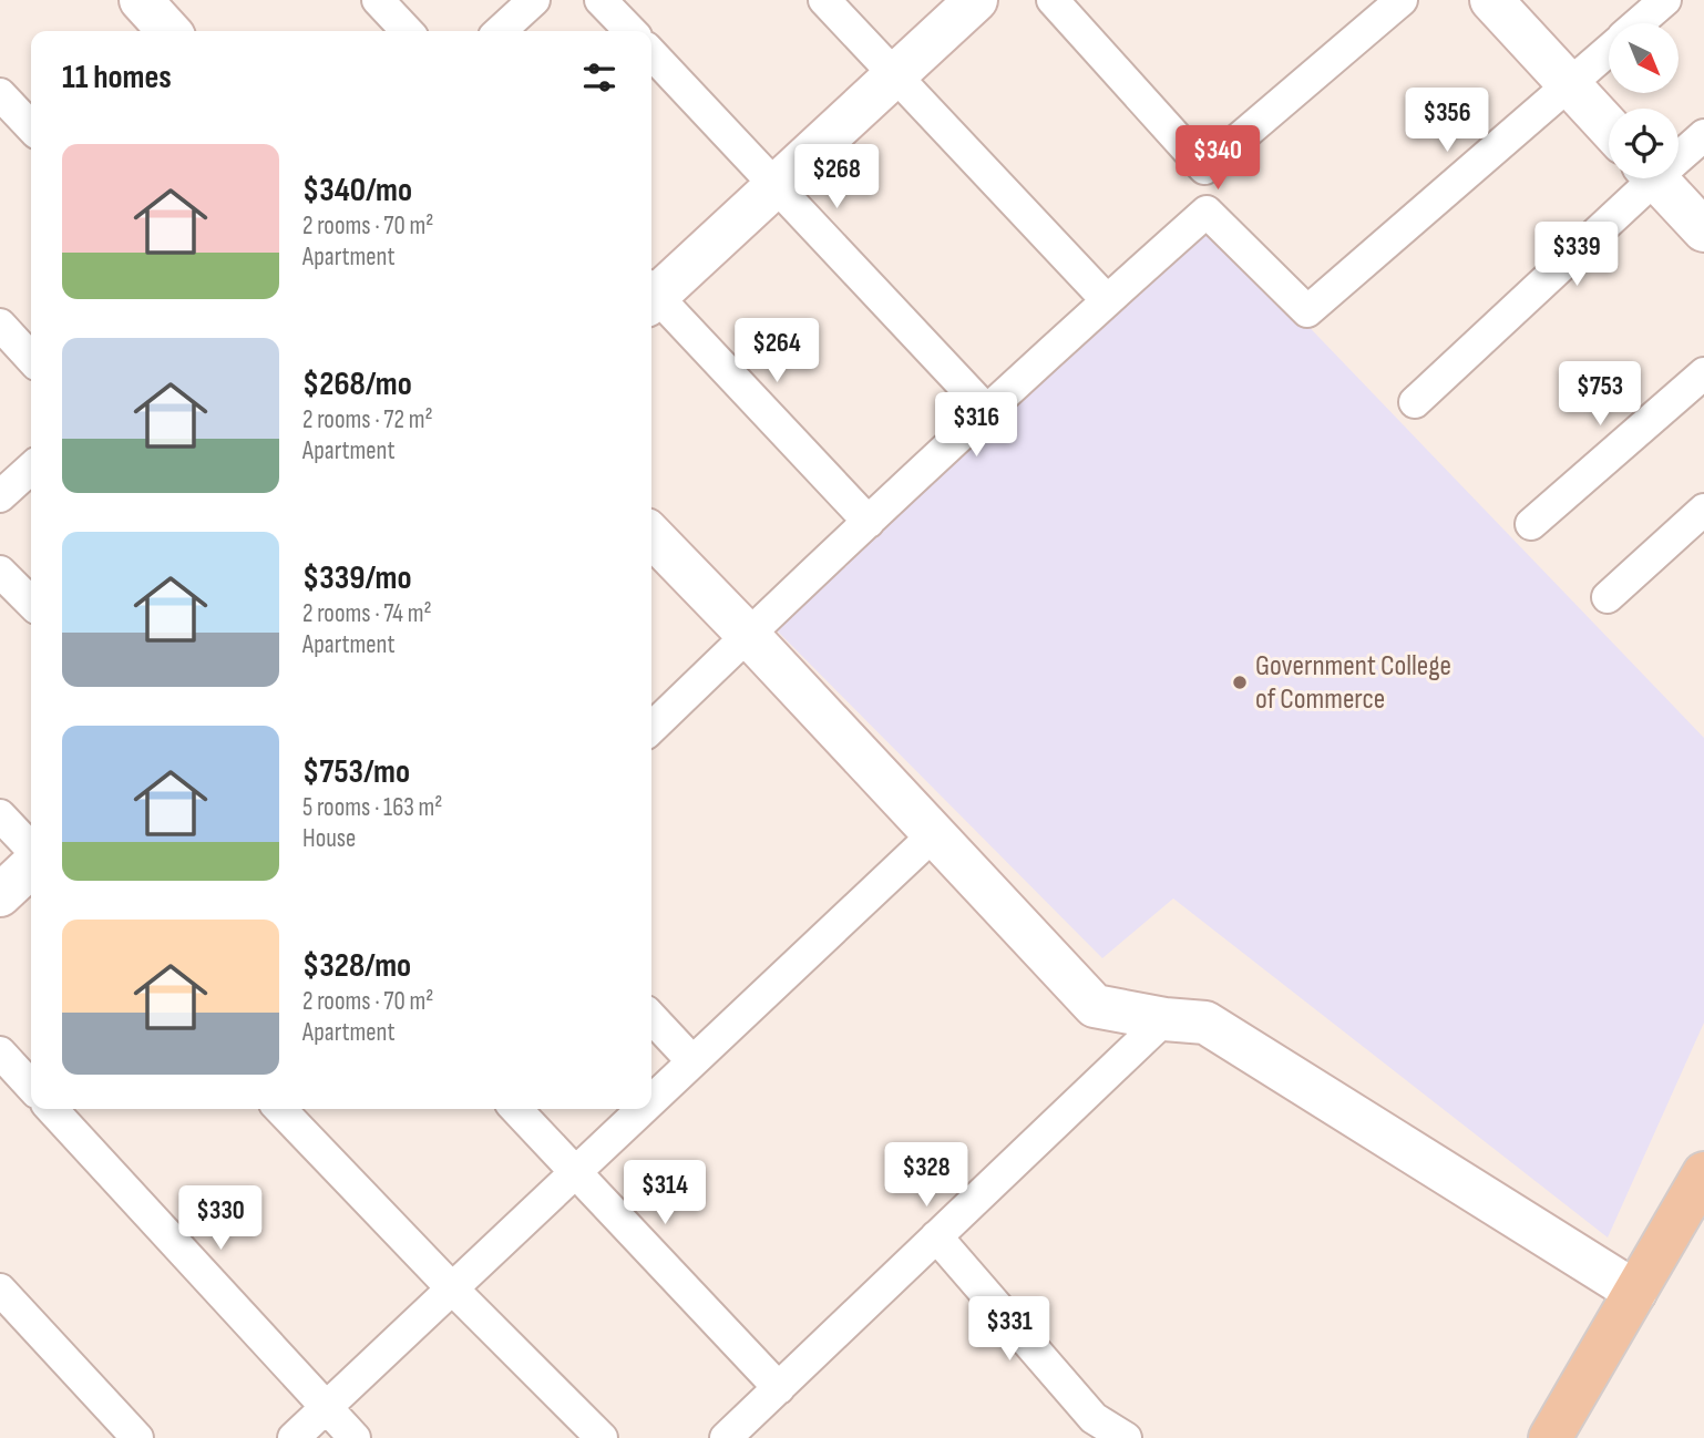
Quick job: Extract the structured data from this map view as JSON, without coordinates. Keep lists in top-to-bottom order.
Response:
{
  "places": ["Government College of Commerce"],
  "north": "bottom right",
  "page": {
    "heading": "11 homes",
    "price": [
      "$356",
      "$340",
      "$268",
      "$339",
      "$264",
      "$753",
      "$316",
      "$328",
      "$314",
      "$330",
      "$331"
    ],
    "list": [
      {
        "name": "$340/mo",
        "note": "2 rooms · 70 m² · Apartment"
      },
      {
        "name": "$268/mo",
        "note": "2 rooms · 72 m² · Apartment"
      },
      {
        "name": "$339/mo",
        "note": "2 rooms · 74 m² · Apartment"
      },
      {
        "name": "$753/mo",
        "note": "5 rooms · 163 m² · House"
      },
      {
        "name": "$328/mo",
        "note": "2 rooms · 70 m² · Apartment"
      }
    ]
  }
}
